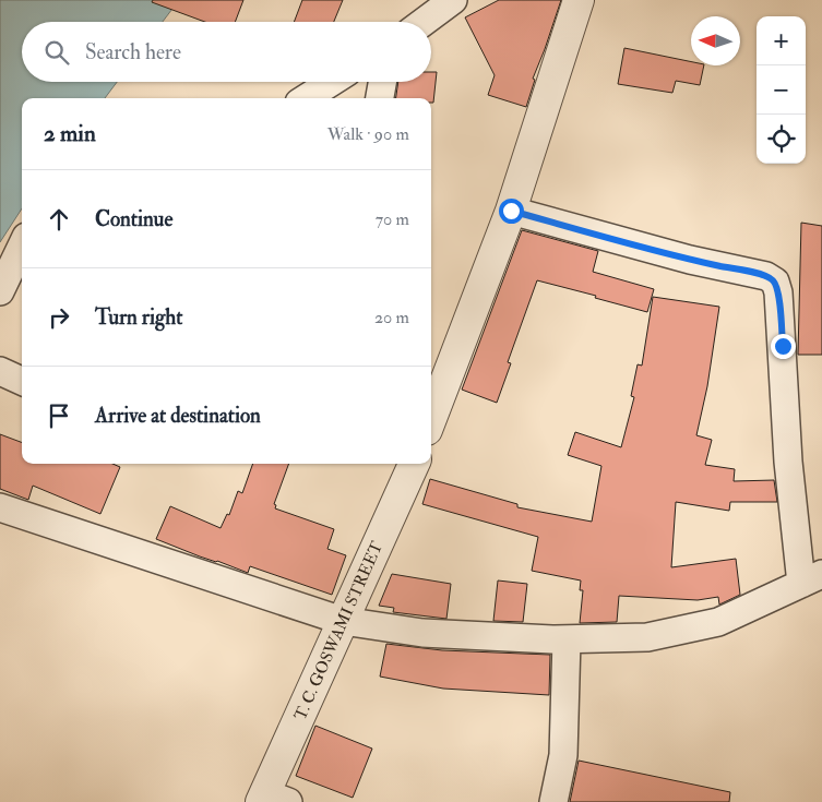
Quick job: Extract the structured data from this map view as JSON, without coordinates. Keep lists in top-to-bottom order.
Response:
{
  "streets": {
    "street": ["T. C. GOSWAMI STREET"]
  },
  "north": "left",
  "page": {
    "map_buttons": ["+", "−"],
    "search": "Search here",
    "heading": ["2 min", "Walk · 90 m"],
    "list": [
      ["Continue", "70 m"],
      ["Turn right", "20 m"],
      "Arrive at destination"
    ]
  }
}
